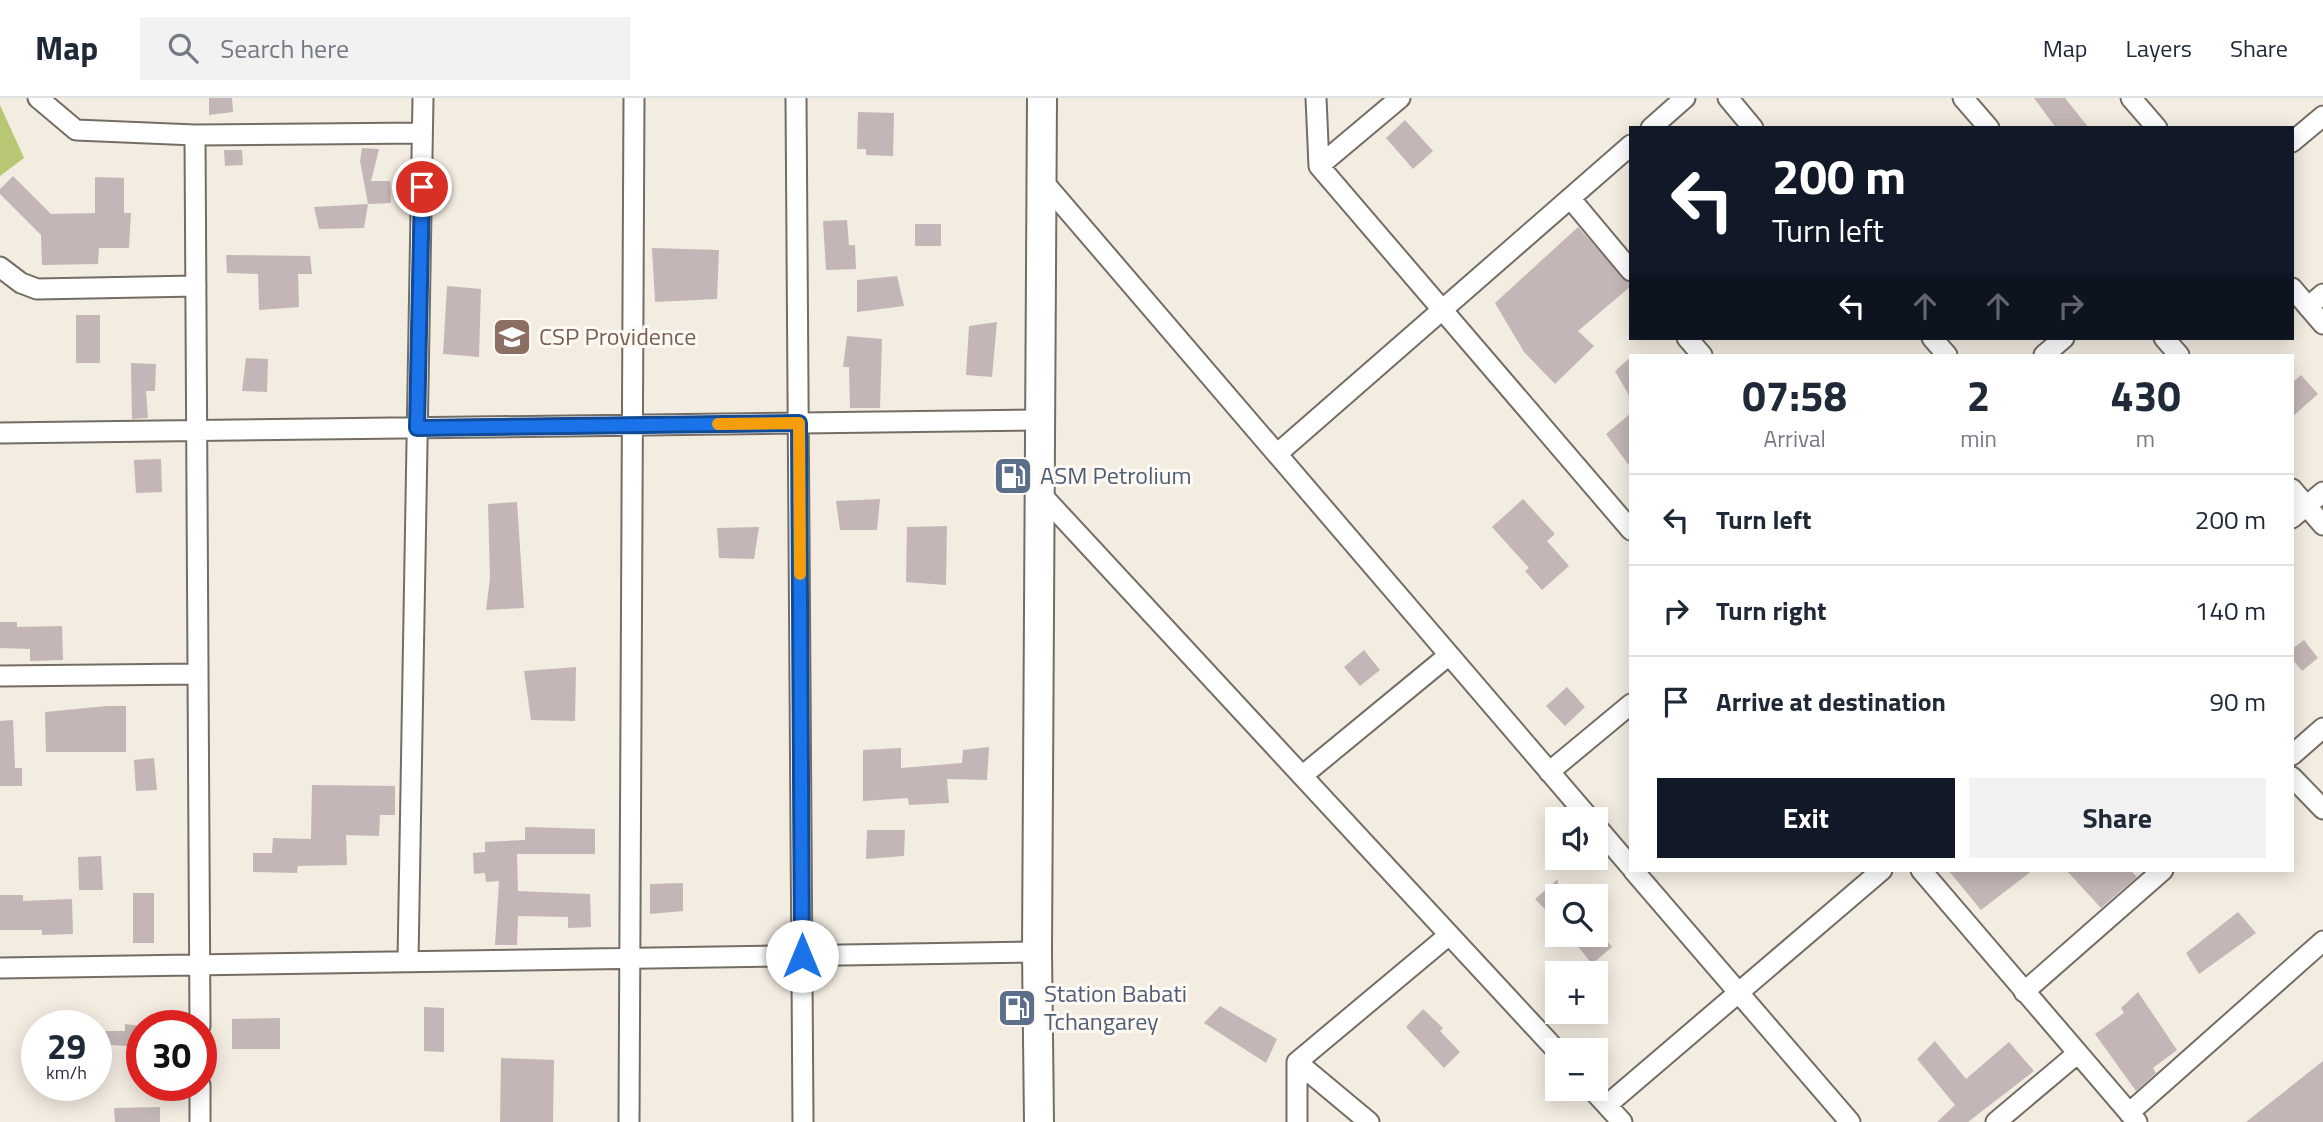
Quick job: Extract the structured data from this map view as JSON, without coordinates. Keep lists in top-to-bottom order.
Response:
{
  "places": {
    "school or university": ["CSP Providence"],
    "fuel station": ["ASM Petrolium", "Station Babati Tchangarey"]
  },
  "page": {
    "header": "Map",
    "search": "Search here",
    "nav": ["Map", "Layers", "Share"],
    "turn": ["200 m", "Turn left"],
    "eta": [
      "07:58",
      "Arrival",
      "2",
      "min",
      "430",
      "m"
    ],
    "list": [
      {
        "name": "Turn left",
        "value": "200 m"
      },
      {
        "name": "Turn right",
        "value": "140 m"
      },
      {
        "name": "Arrive at destination",
        "value": "90 m"
      }
    ],
    "buttons": ["Exit", "Share"],
    "map_buttons": ["+", "−"],
    "speed": "29 km/h",
    "limit": "30"
  }
}
